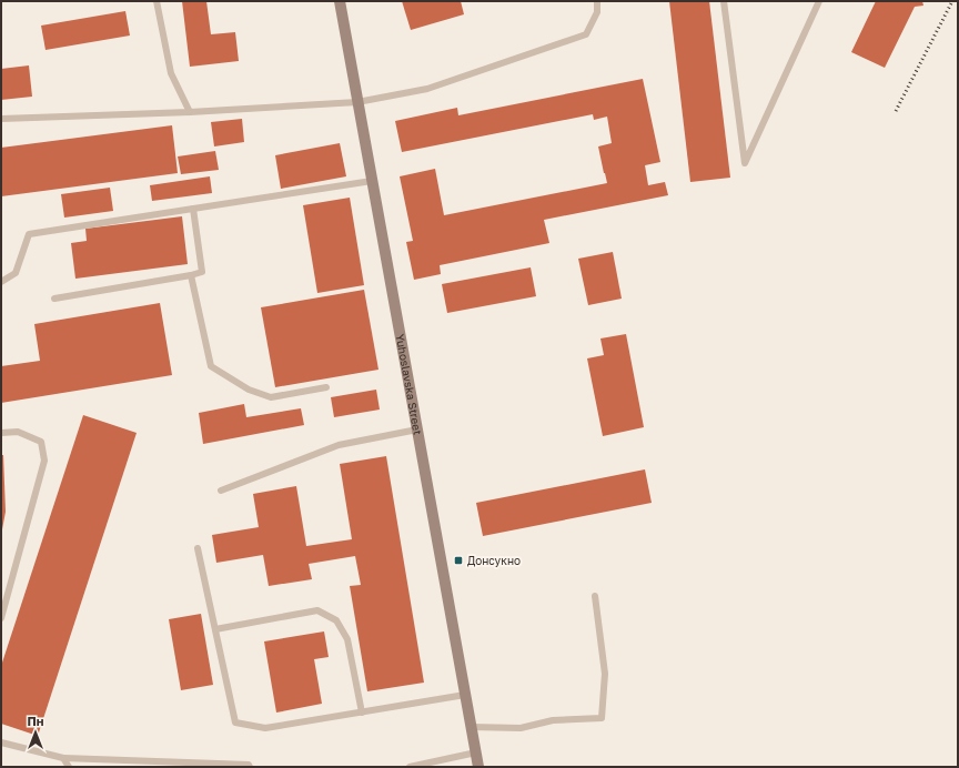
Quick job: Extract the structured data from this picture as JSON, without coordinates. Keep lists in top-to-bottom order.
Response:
{
  "streets": {
    "main road": ["Yuhoslavska Street"]
  },
  "places": {
    "transit": ["Донсукно"]
  },
  "north": "top"
}
